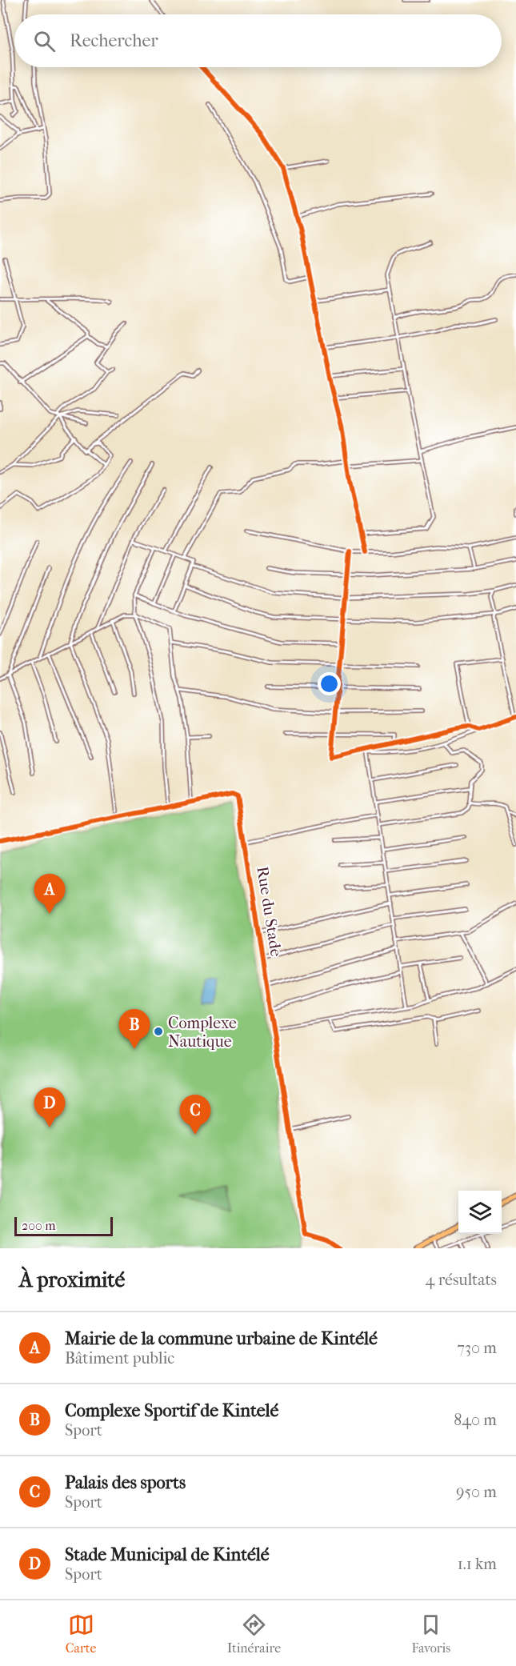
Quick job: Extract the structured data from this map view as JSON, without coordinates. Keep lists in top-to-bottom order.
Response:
{
  "streets": {
    "street": ["Rue du Stade"]
  },
  "places": ["Complexe Nautique"],
  "scale_bar": "200 m",
  "page": {
    "search": "Rechercher",
    "pins": [
      "A",
      "B",
      "D",
      "C"
    ],
    "scale": "200 m",
    "heading": ["À proximité", "4 résultats"],
    "list": [
      {
        "mark": "A",
        "name": "Mairie de la commune urbaine de Kintélé",
        "note": "Bâtiment public",
        "value": "730 m"
      },
      {
        "mark": "B",
        "name": "Complexe Sportif de Kintelé",
        "note": "Sport",
        "value": "840 m"
      },
      {
        "mark": "C",
        "name": "Palais des sports",
        "note": "Sport",
        "value": "950 m"
      },
      {
        "mark": "D",
        "name": "Stade Municipal de Kintélé",
        "note": "Sport",
        "value": "1.1 km"
      }
    ],
    "nav": ["Carte", "Itinéraire", "Favoris"]
  }
}
